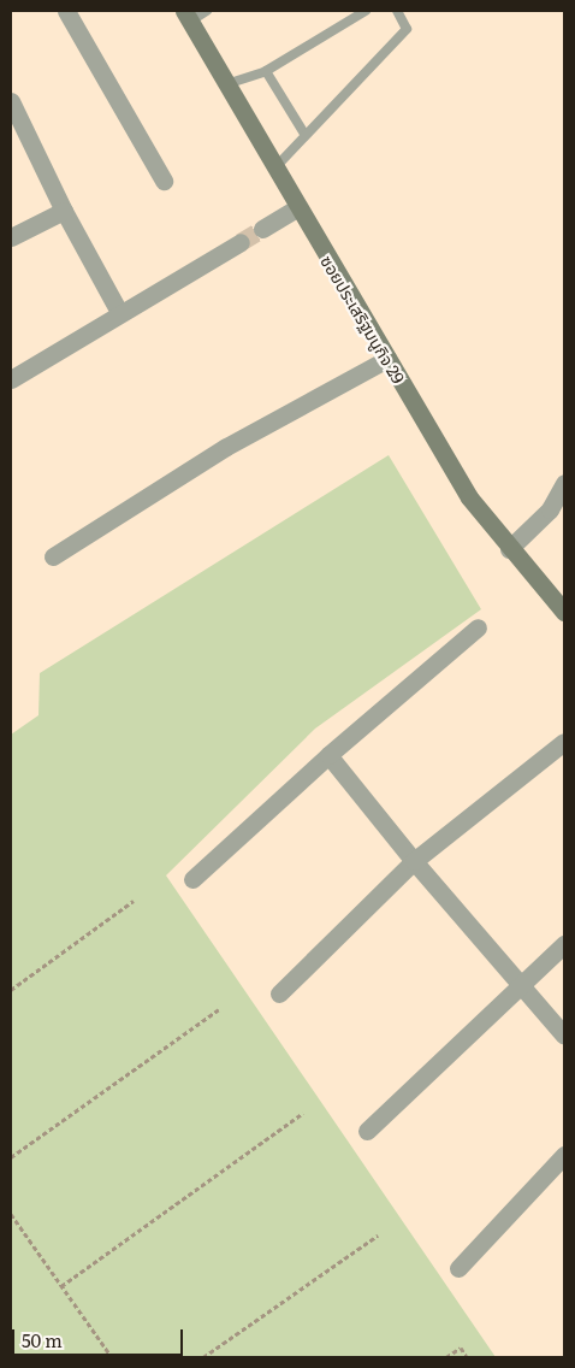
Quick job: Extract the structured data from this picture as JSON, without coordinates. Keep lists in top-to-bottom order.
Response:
{
  "streets": {
    "street": ["ซอยประเสริฐมนูกิจ 29"]
  },
  "scale_bar": "50 m"
}
